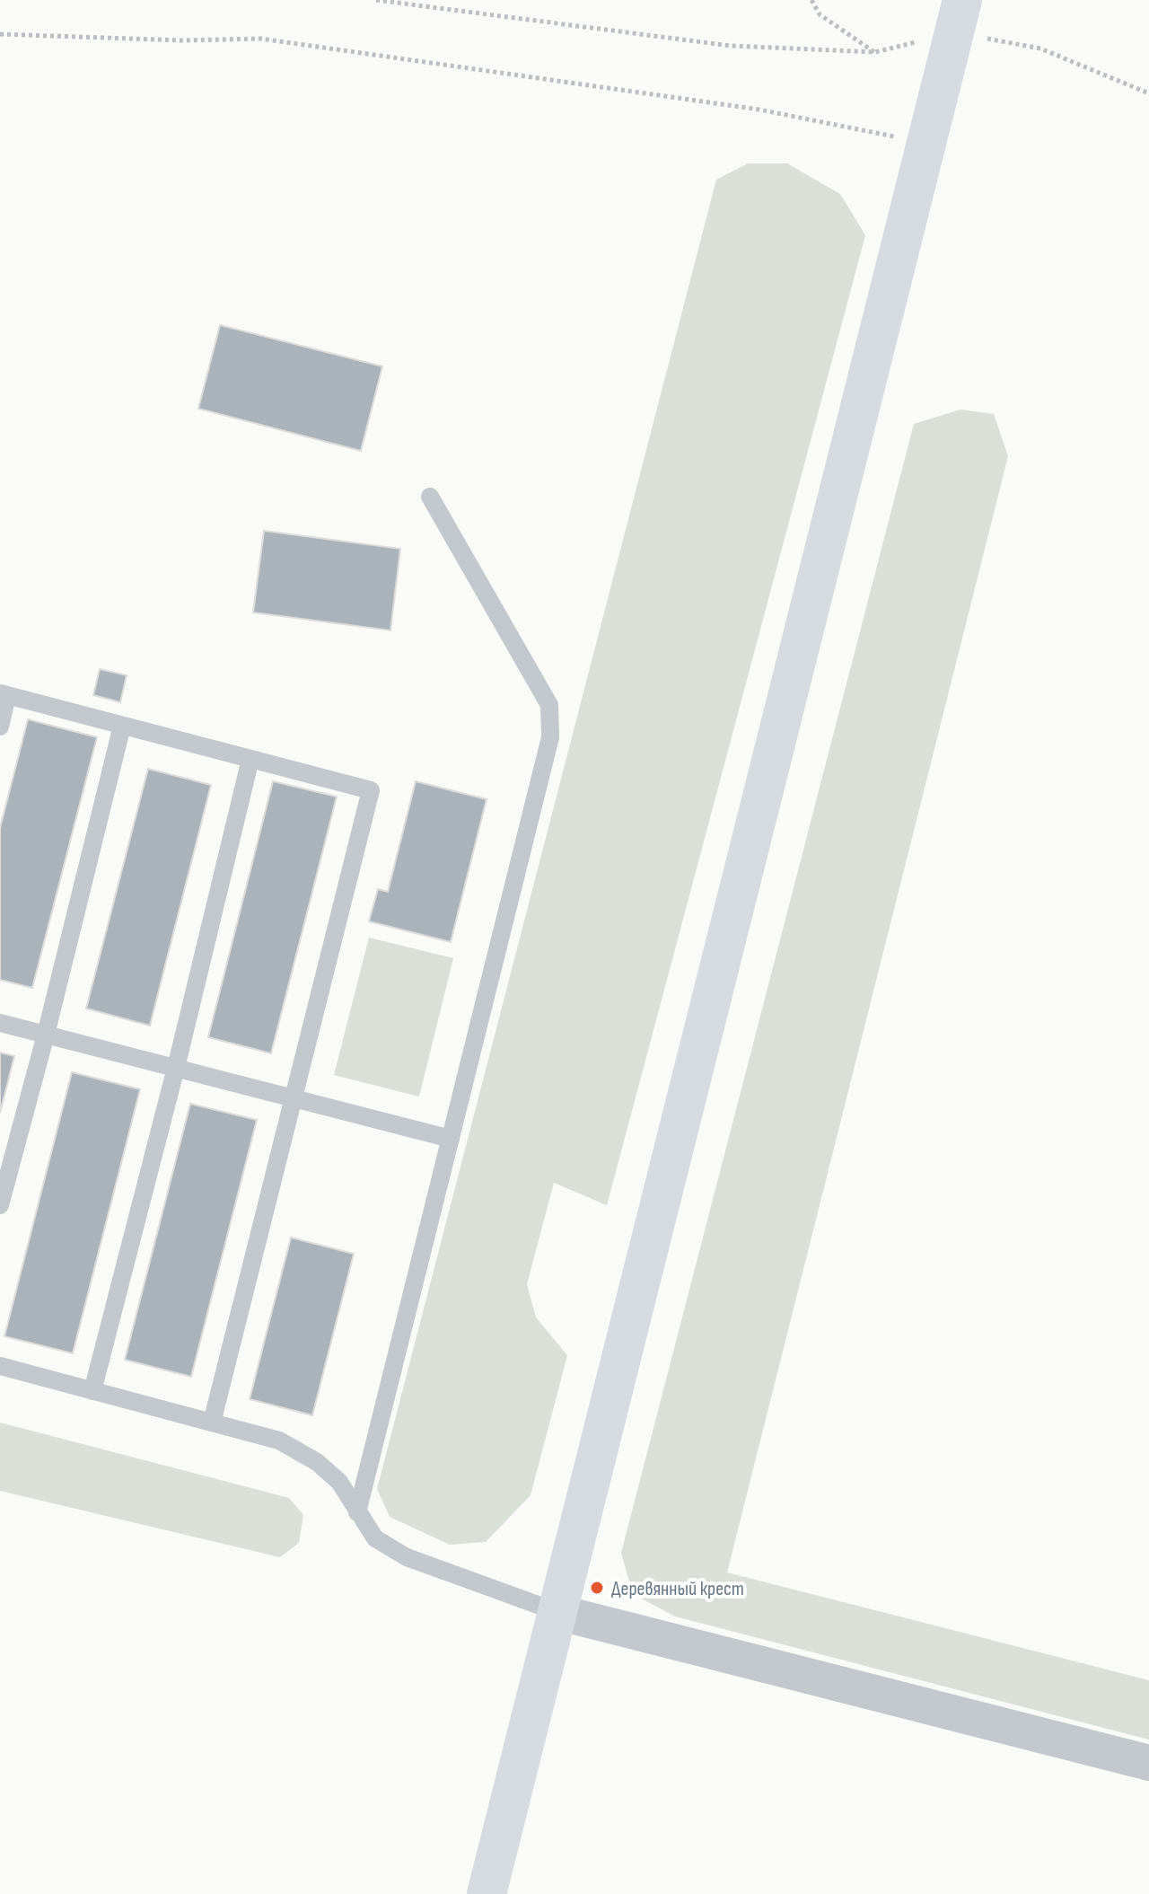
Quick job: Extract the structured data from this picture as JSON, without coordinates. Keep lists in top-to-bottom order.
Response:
{
  "places": ["Деревянный крест"]
}
